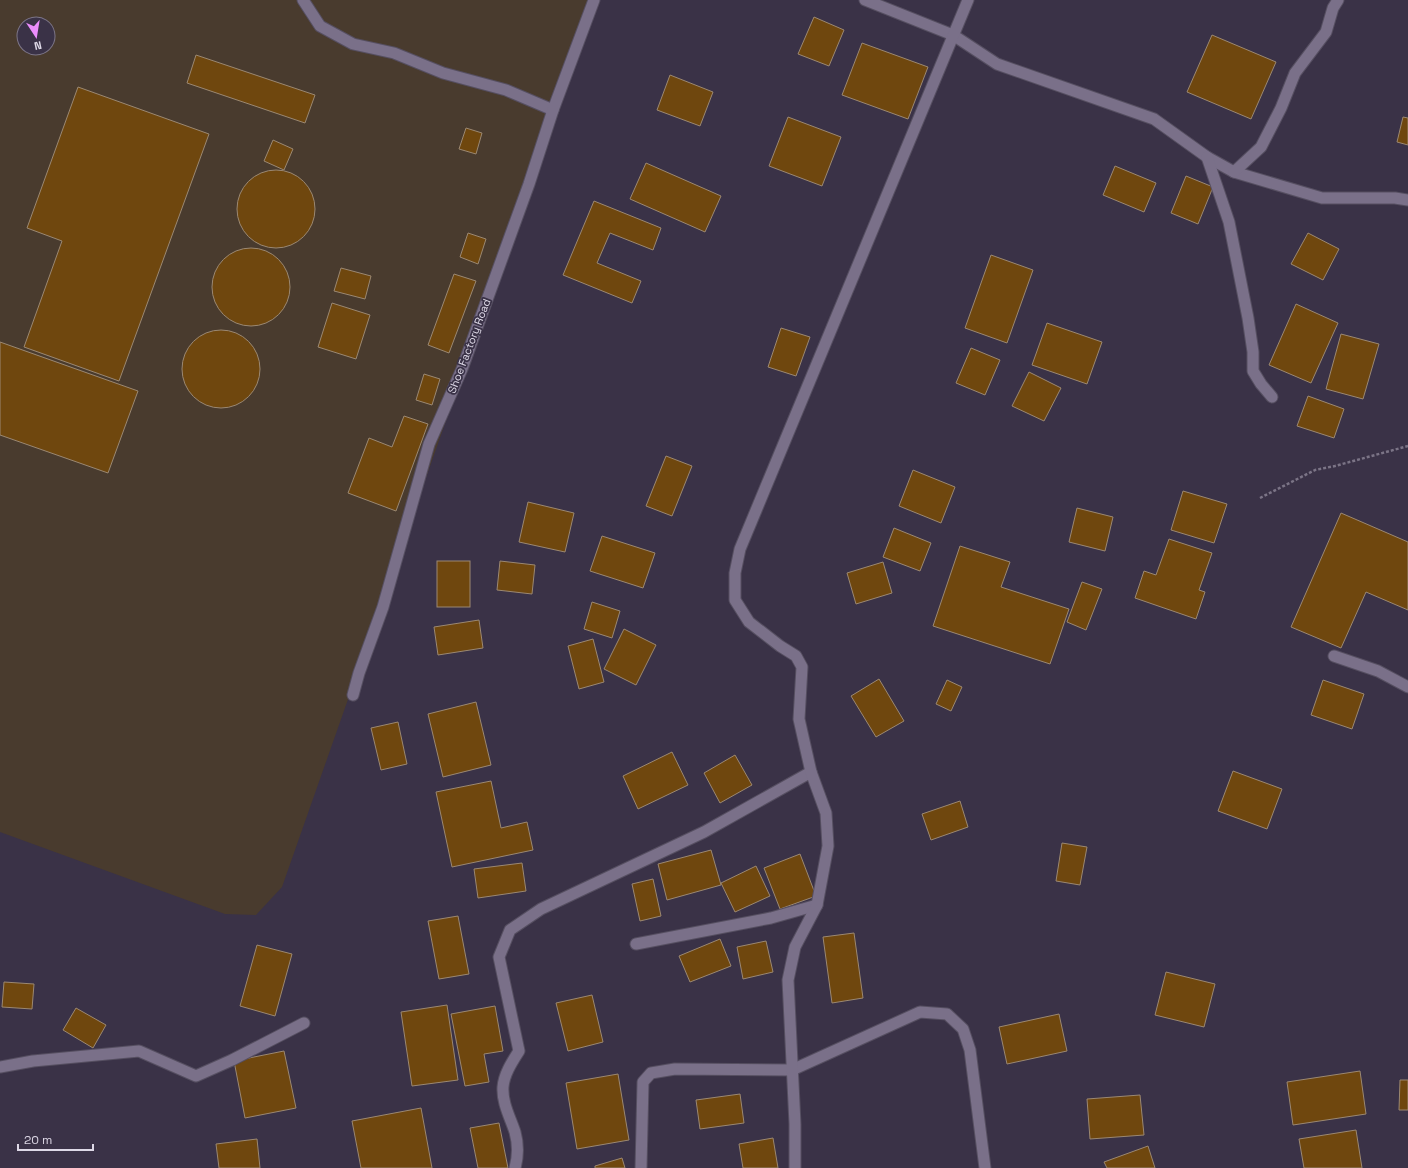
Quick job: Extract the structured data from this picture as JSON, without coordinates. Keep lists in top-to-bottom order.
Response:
{
  "streets": {
    "street": ["Shoe Factory Road"]
  },
  "scale_bar": "20 m",
  "north": "bottom"
}
